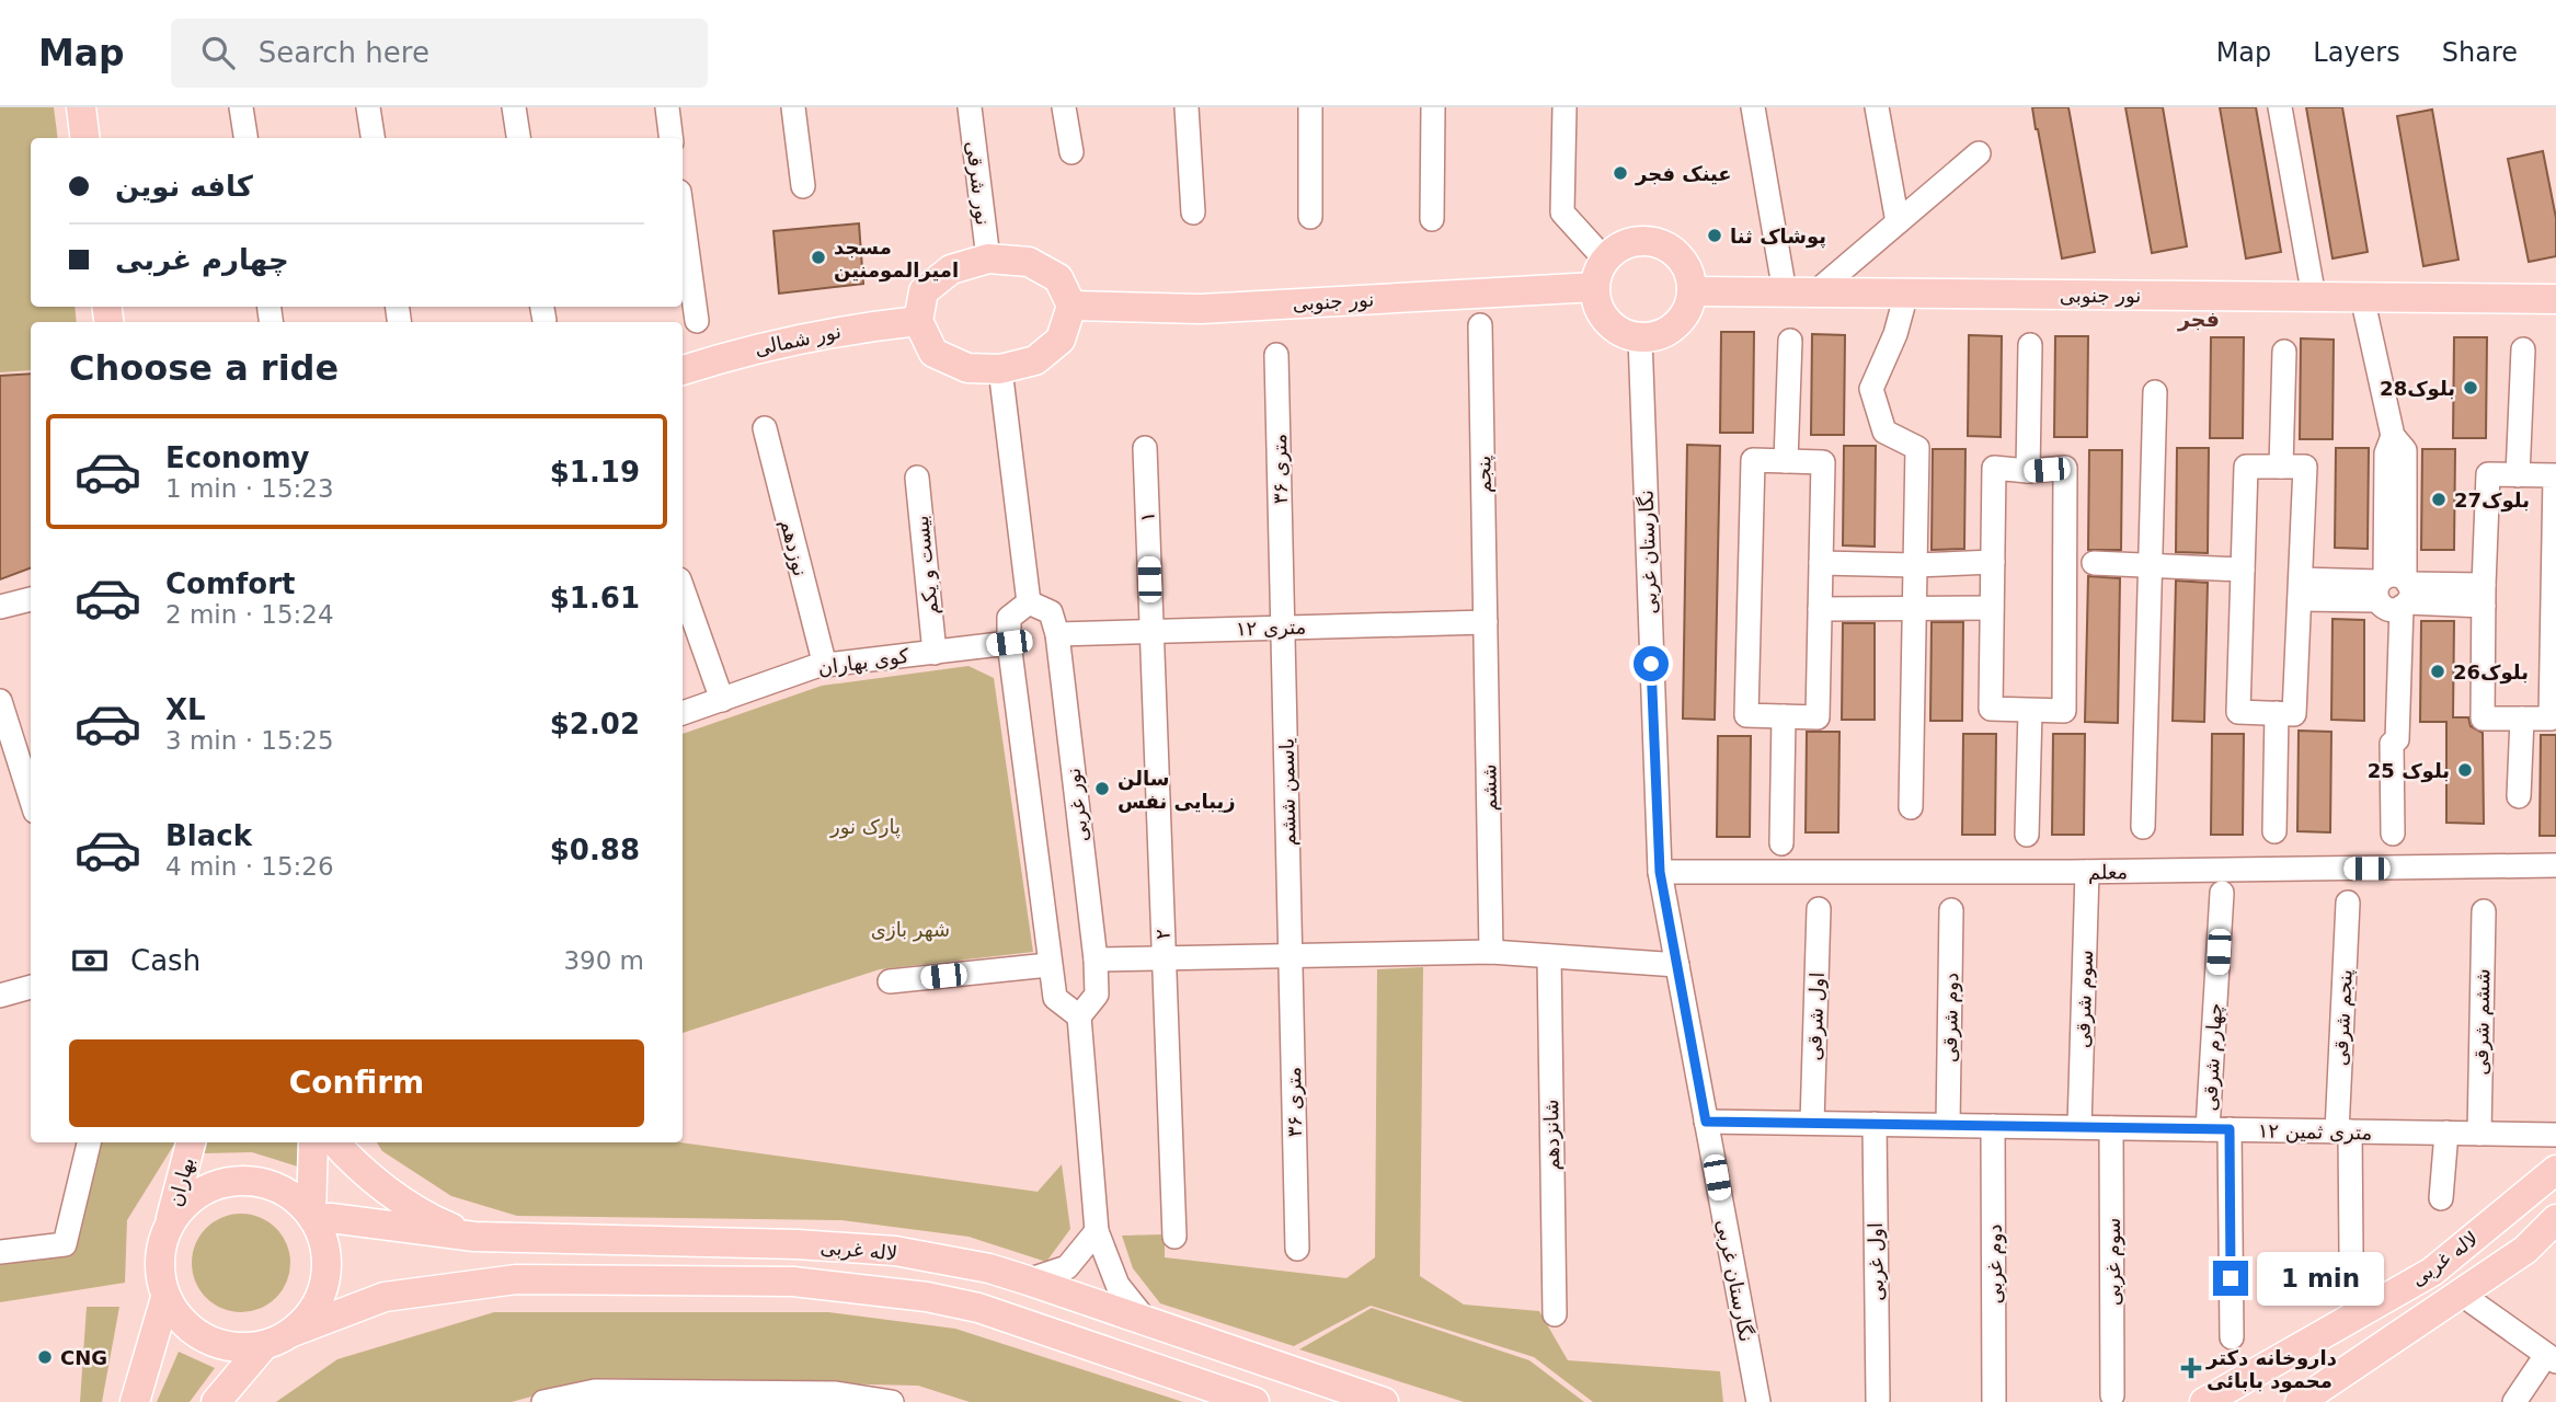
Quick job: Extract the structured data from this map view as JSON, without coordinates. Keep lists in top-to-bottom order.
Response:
{
  "streets": {
    "main road": [
      "نور جنوبی",
      "نور شمالی",
      "بهاران",
      "لاله غربی"
    ],
    "street": [
      "نور شرقی",
      "۳۶ متری",
      "پنجم",
      "۱",
      "نوزدهم",
      "نگارستان غربی",
      "بیست و یکم",
      "۱۲ متری",
      "کوی بهاران",
      "ششم",
      "یاسمن ششم",
      "نور غربی",
      "معلم",
      "۲",
      "سوم شرقی",
      "اول شرقی",
      "دوم شرقی",
      "پنجم شرقی",
      "ششم شرقی",
      "چهارم شرقی",
      "۱۲ متری ثمین",
      "شانزدهم",
      "اول غربی",
      "سوم غربی",
      "دوم غربی"
    ]
  },
  "crossings": [
    ["نور شرقی", "نور جنوبی"],
    ["نور شرقی", "نور شمالی"],
    ["نور جنوبی", "نور شمالی"],
    ["نور جنوبی", "نگارستان غربی"],
    ["۳۶ متری", "۱۲ متری"],
    ["۳۶ متری", "یاسمن ششم"],
    ["پنجم", "۱۲ متری"],
    ["پنجم", "ششم"],
    ["۱", "۱۲ متری"],
    ["۱", "۲"],
    ["نوزدهم", "کوی بهاران"],
    ["نگارستان غربی", "معلم"],
    ["نگارستان غربی", "۱۲ متری ثمین"],
    ["بیست و یکم", "کوی بهاران"],
    ["۱۲ متری", "ششم"],
    ["۱۲ متری", "یاسمن ششم"],
    ["۱۲ متری", "نور غربی"],
    ["۱۲ متری", "۲"],
    ["معلم", "سوم شرقی"],
    ["سوم شرقی", "۱۲ متری ثمین"],
    ["اول شرقی", "۱۲ متری ثمین"],
    ["دوم شرقی", "۱۲ متری ثمین"],
    ["پنجم شرقی", "۱۲ متری ثمین"],
    ["ششم شرقی", "۱۲ متری ثمین"],
    ["چهارم شرقی", "۱۲ متری ثمین"],
    ["۱۲ متری ثمین", "اول غربی"],
    ["۱۲ متری ثمین", "سوم غربی"],
    ["۱۲ متری ثمین", "دوم غربی"],
    ["بهاران", "لاله غربی"]
  ],
  "districts": ["فجر"],
  "parks": ["پارک نور", "شهر بازی"],
  "places": {
    "other": [
      "عینک فجر",
      "پوشاک ثنا",
      "مسجد امیرالمومنین",
      "بلوک28",
      "بلوک27",
      "بلوک26",
      "بلوک 25",
      "سالن زیبایی نفس",
      "CNG"
    ],
    "health": ["داروخانه دکتر محمود بابائی"]
  },
  "page": {
    "header": "Map",
    "search": "Search here",
    "nav": ["Map", "Layers", "Share"],
    "banner": ["کافه نوین", "چهارم غربی"],
    "heading": "Choose a ride",
    "list": [
      {
        "name": "Economy",
        "note": "1 min · 15:23",
        "value": "$1.19"
      },
      {
        "name": "Comfort",
        "note": "2 min · 15:24",
        "value": "$1.61"
      },
      {
        "name": "XL",
        "note": "3 min · 15:25",
        "value": "$2.02"
      },
      {
        "name": "Black",
        "note": "4 min · 15:26",
        "value": "$0.88"
      }
    ],
    "pay": ["Cash", "390 m"],
    "buttons": "Confirm",
    "bubble": "1 min"
  }
}
